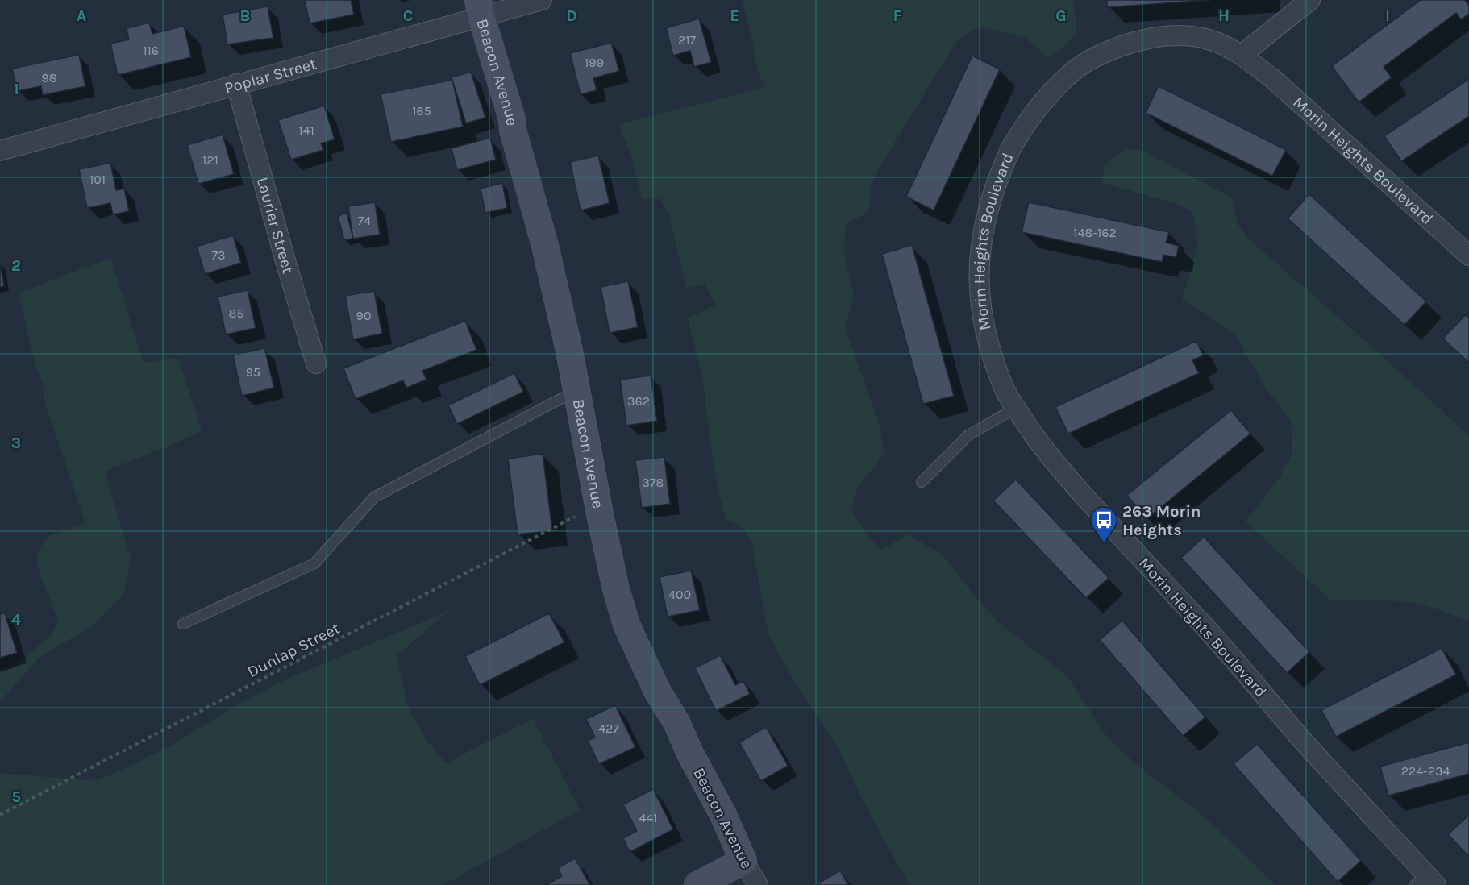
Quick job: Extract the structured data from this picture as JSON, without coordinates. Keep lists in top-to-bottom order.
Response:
{
  "streets": {
    "street": [
      "Beacon Avenue",
      "Poplar Street",
      "Morin Heights Boulevard",
      "Laurier Street"
    ],
    "path": ["Dunlap Street"]
  },
  "crossings": [
    ["Beacon Avenue", "Poplar Street"],
    ["Beacon Avenue", "Dunlap Street"],
    ["Poplar Street", "Laurier Street"]
  ],
  "places": {
    "bus stop": ["263 Morin Heights"]
  },
  "house_numbers": [
    "217",
    "116",
    "199",
    "98",
    "165",
    "141",
    "121",
    "101",
    "74",
    "148-162",
    "73",
    "85",
    "90",
    "95",
    "362",
    "378",
    "400",
    "427",
    "224-234",
    "441"
  ],
  "grid": {
    "columns": [
      "A",
      "B",
      "C",
      "D",
      "E",
      "F",
      "G",
      "H",
      "I"
    ],
    "rows": [
      "1",
      "2",
      "3",
      "4",
      "5"
    ]
  }
}
